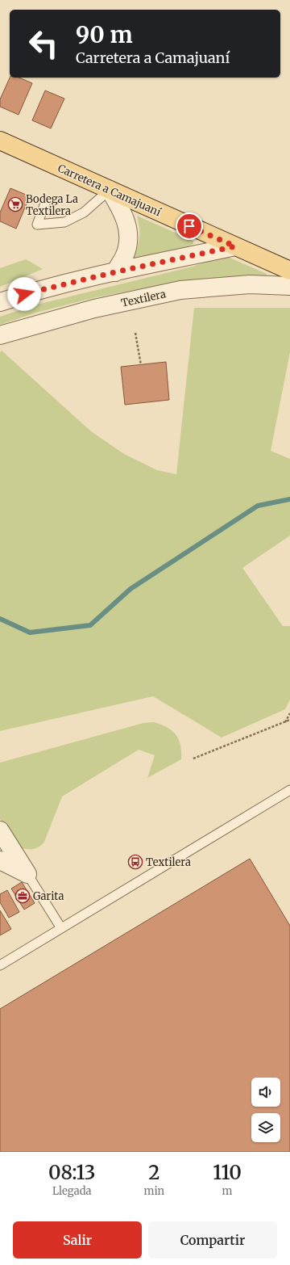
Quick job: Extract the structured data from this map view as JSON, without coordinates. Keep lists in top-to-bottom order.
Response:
{
  "streets": {
    "main road": ["Carretera a Camajuaní"],
    "street": ["Textilera"]
  },
  "places": {
    "supermarket": ["Bodega La Textilera"],
    "bus stop": ["Textilera"],
    "office": ["Garita"]
  },
  "page": {
    "turn": ["90 m", "Carretera a Camajuaní"],
    "eta": [
      "08:13",
      "Llegada",
      "2",
      "min",
      "110",
      "m"
    ],
    "buttons": ["Salir", "Compartir"]
  }
}
